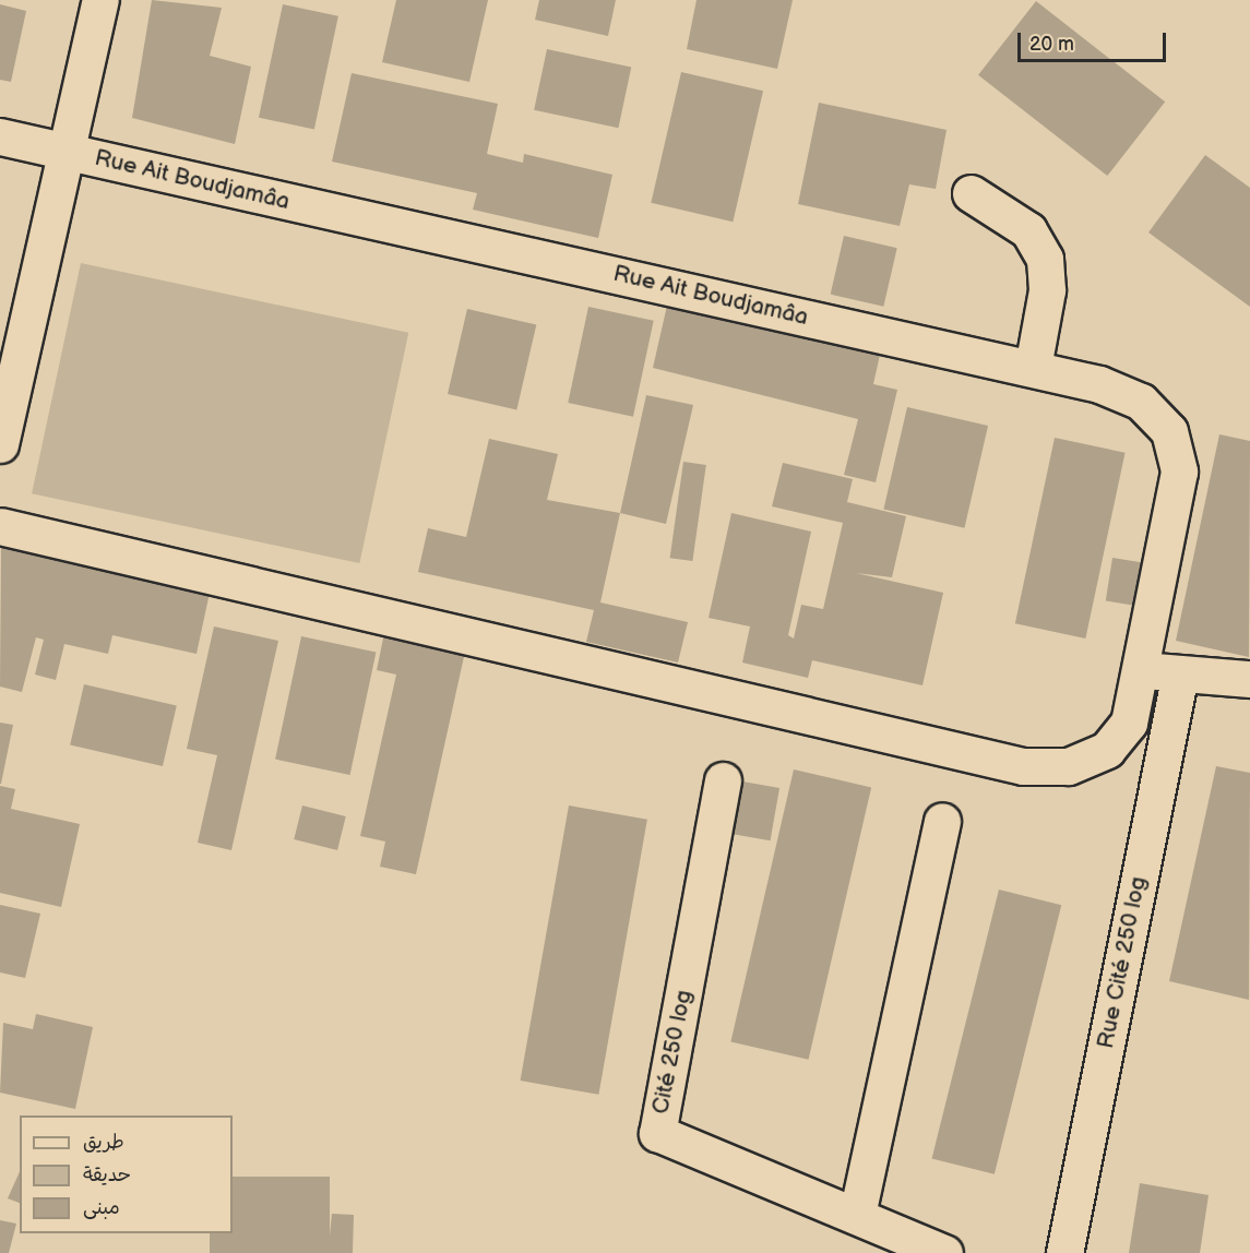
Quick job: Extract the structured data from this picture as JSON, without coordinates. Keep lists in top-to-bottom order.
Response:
{
  "streets": {
    "street": ["Rue Ait Boudjamâa", "Rue Cité 250 log", "Cité 250 log"]
  },
  "legend": ["طريق", "حديقة", "مبنى"],
  "scale_bar": "20 m"
}
